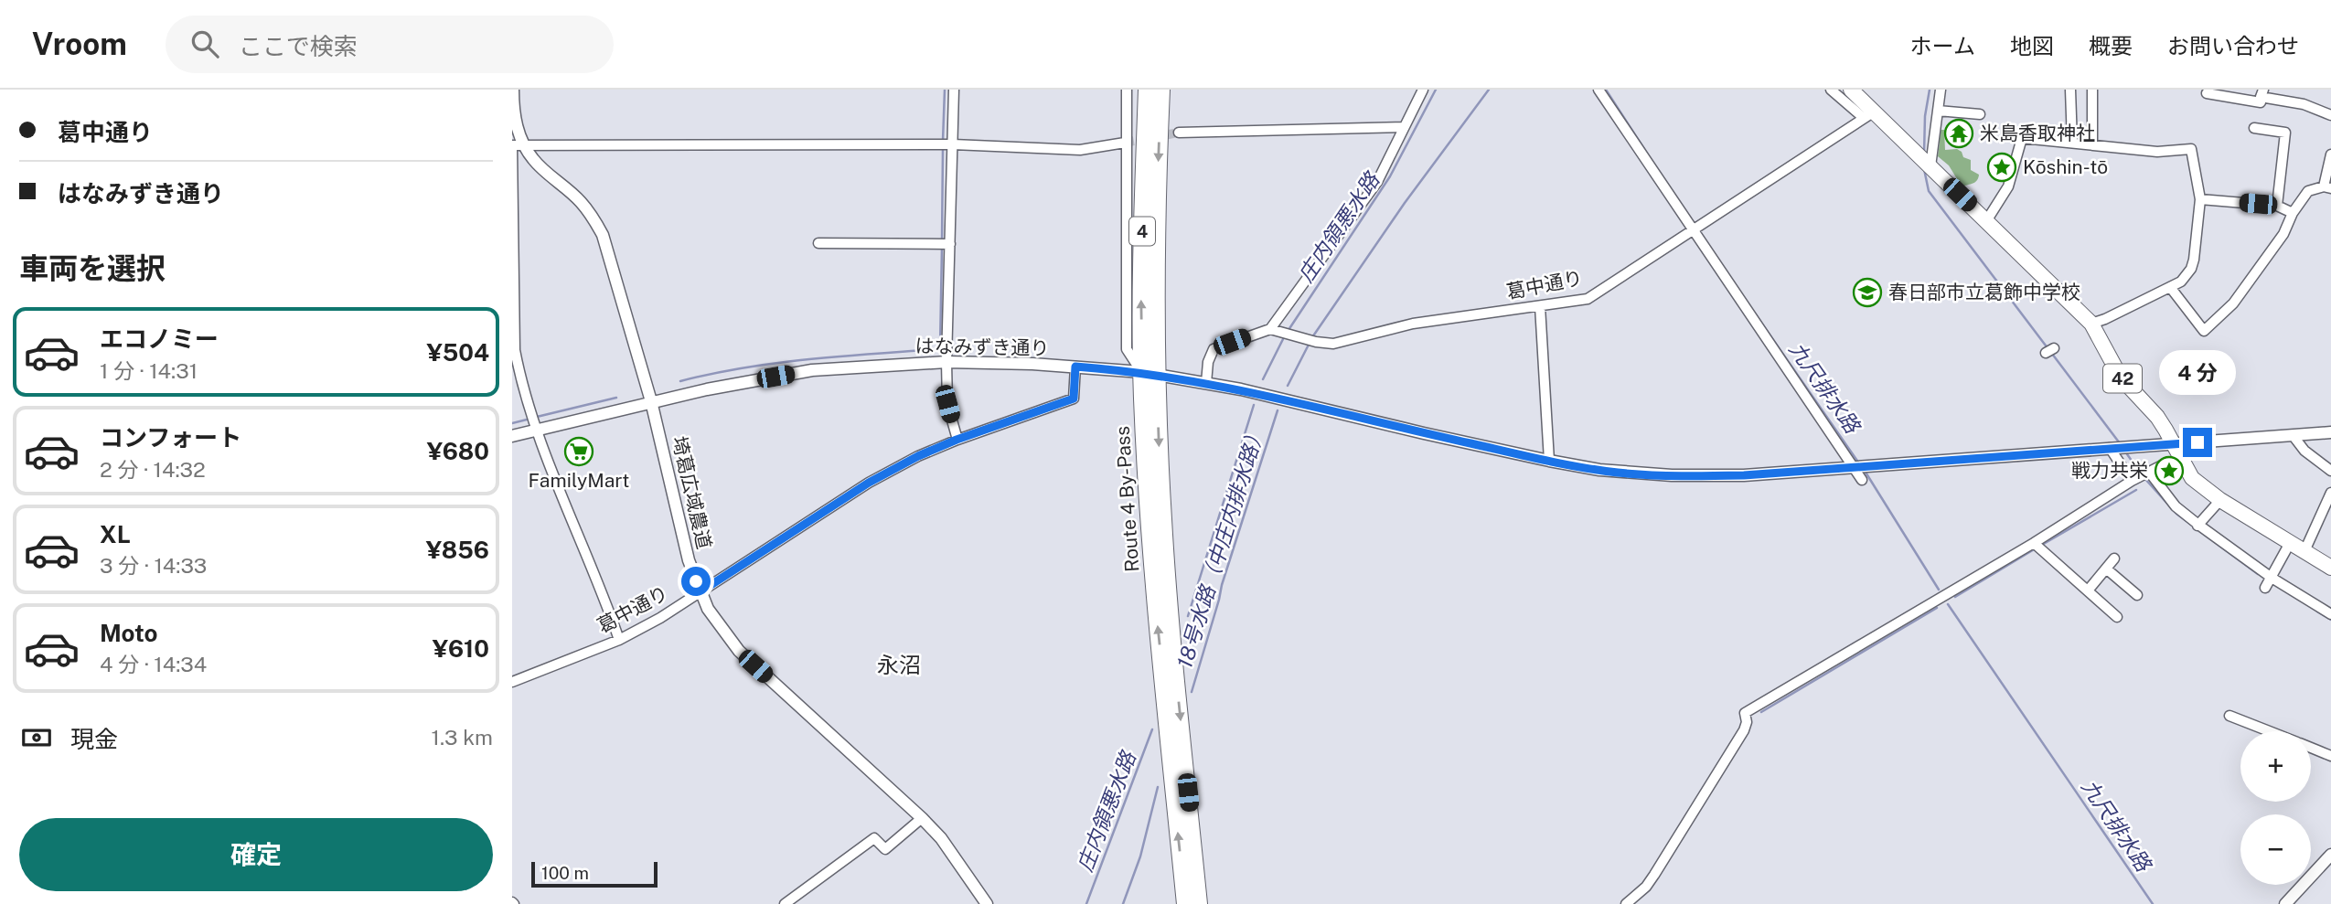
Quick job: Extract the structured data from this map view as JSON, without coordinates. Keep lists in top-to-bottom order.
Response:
{
  "streets": {
    "highway": ["4", "Route 4 By-Pass"],
    "main road": ["42"],
    "street": ["葛中通り", "はなみずき通り", "埼葛広域農道"]
  },
  "crossings": [
    ["葛中通り", "はなみずき通り"],
    ["葛中通り", "42"],
    ["葛中通り", "埼葛広域農道"],
    ["はなみずき通り", "42"],
    ["はなみずき通り", "埼葛広域農道"],
    ["はなみずき通り", "Route 4 By-Pass"]
  ],
  "districts": ["永沼"],
  "water": ["庄内領悪水路", "九尺排水路", "18号水路（中庄内排水路）"],
  "places": {
    "temple": ["米島香取神社"],
    "place": ["Kōshin-tō", "戦力共栄"],
    "school or university": ["春日部市立葛飾中学校"],
    "supermarket": ["FamilyMart"]
  },
  "scale_bar": "100 m",
  "page": {
    "header": "Vroom",
    "search": "ここで検索",
    "nav": [
      "ホーム",
      "地図",
      "概要",
      "お問い合わせ"
    ],
    "banner": ["葛中通り", "はなみずき通り"],
    "heading": "車両を選択",
    "list": [
      {
        "name": "エコノミー",
        "note": "1 分 · 14:31",
        "value": "¥504"
      },
      {
        "name": "コンフォート",
        "note": "2 分 · 14:32",
        "value": "¥680"
      },
      {
        "name": "XL",
        "note": "3 分 · 14:33",
        "value": "¥856"
      },
      {
        "name": "Moto",
        "note": "4 分 · 14:34",
        "value": "¥610"
      }
    ],
    "bubble": "4 分",
    "pay": ["現金", "1.3 km"],
    "map_buttons": ["+", "−"],
    "buttons": "確定",
    "scale": "100 m"
  }
}
